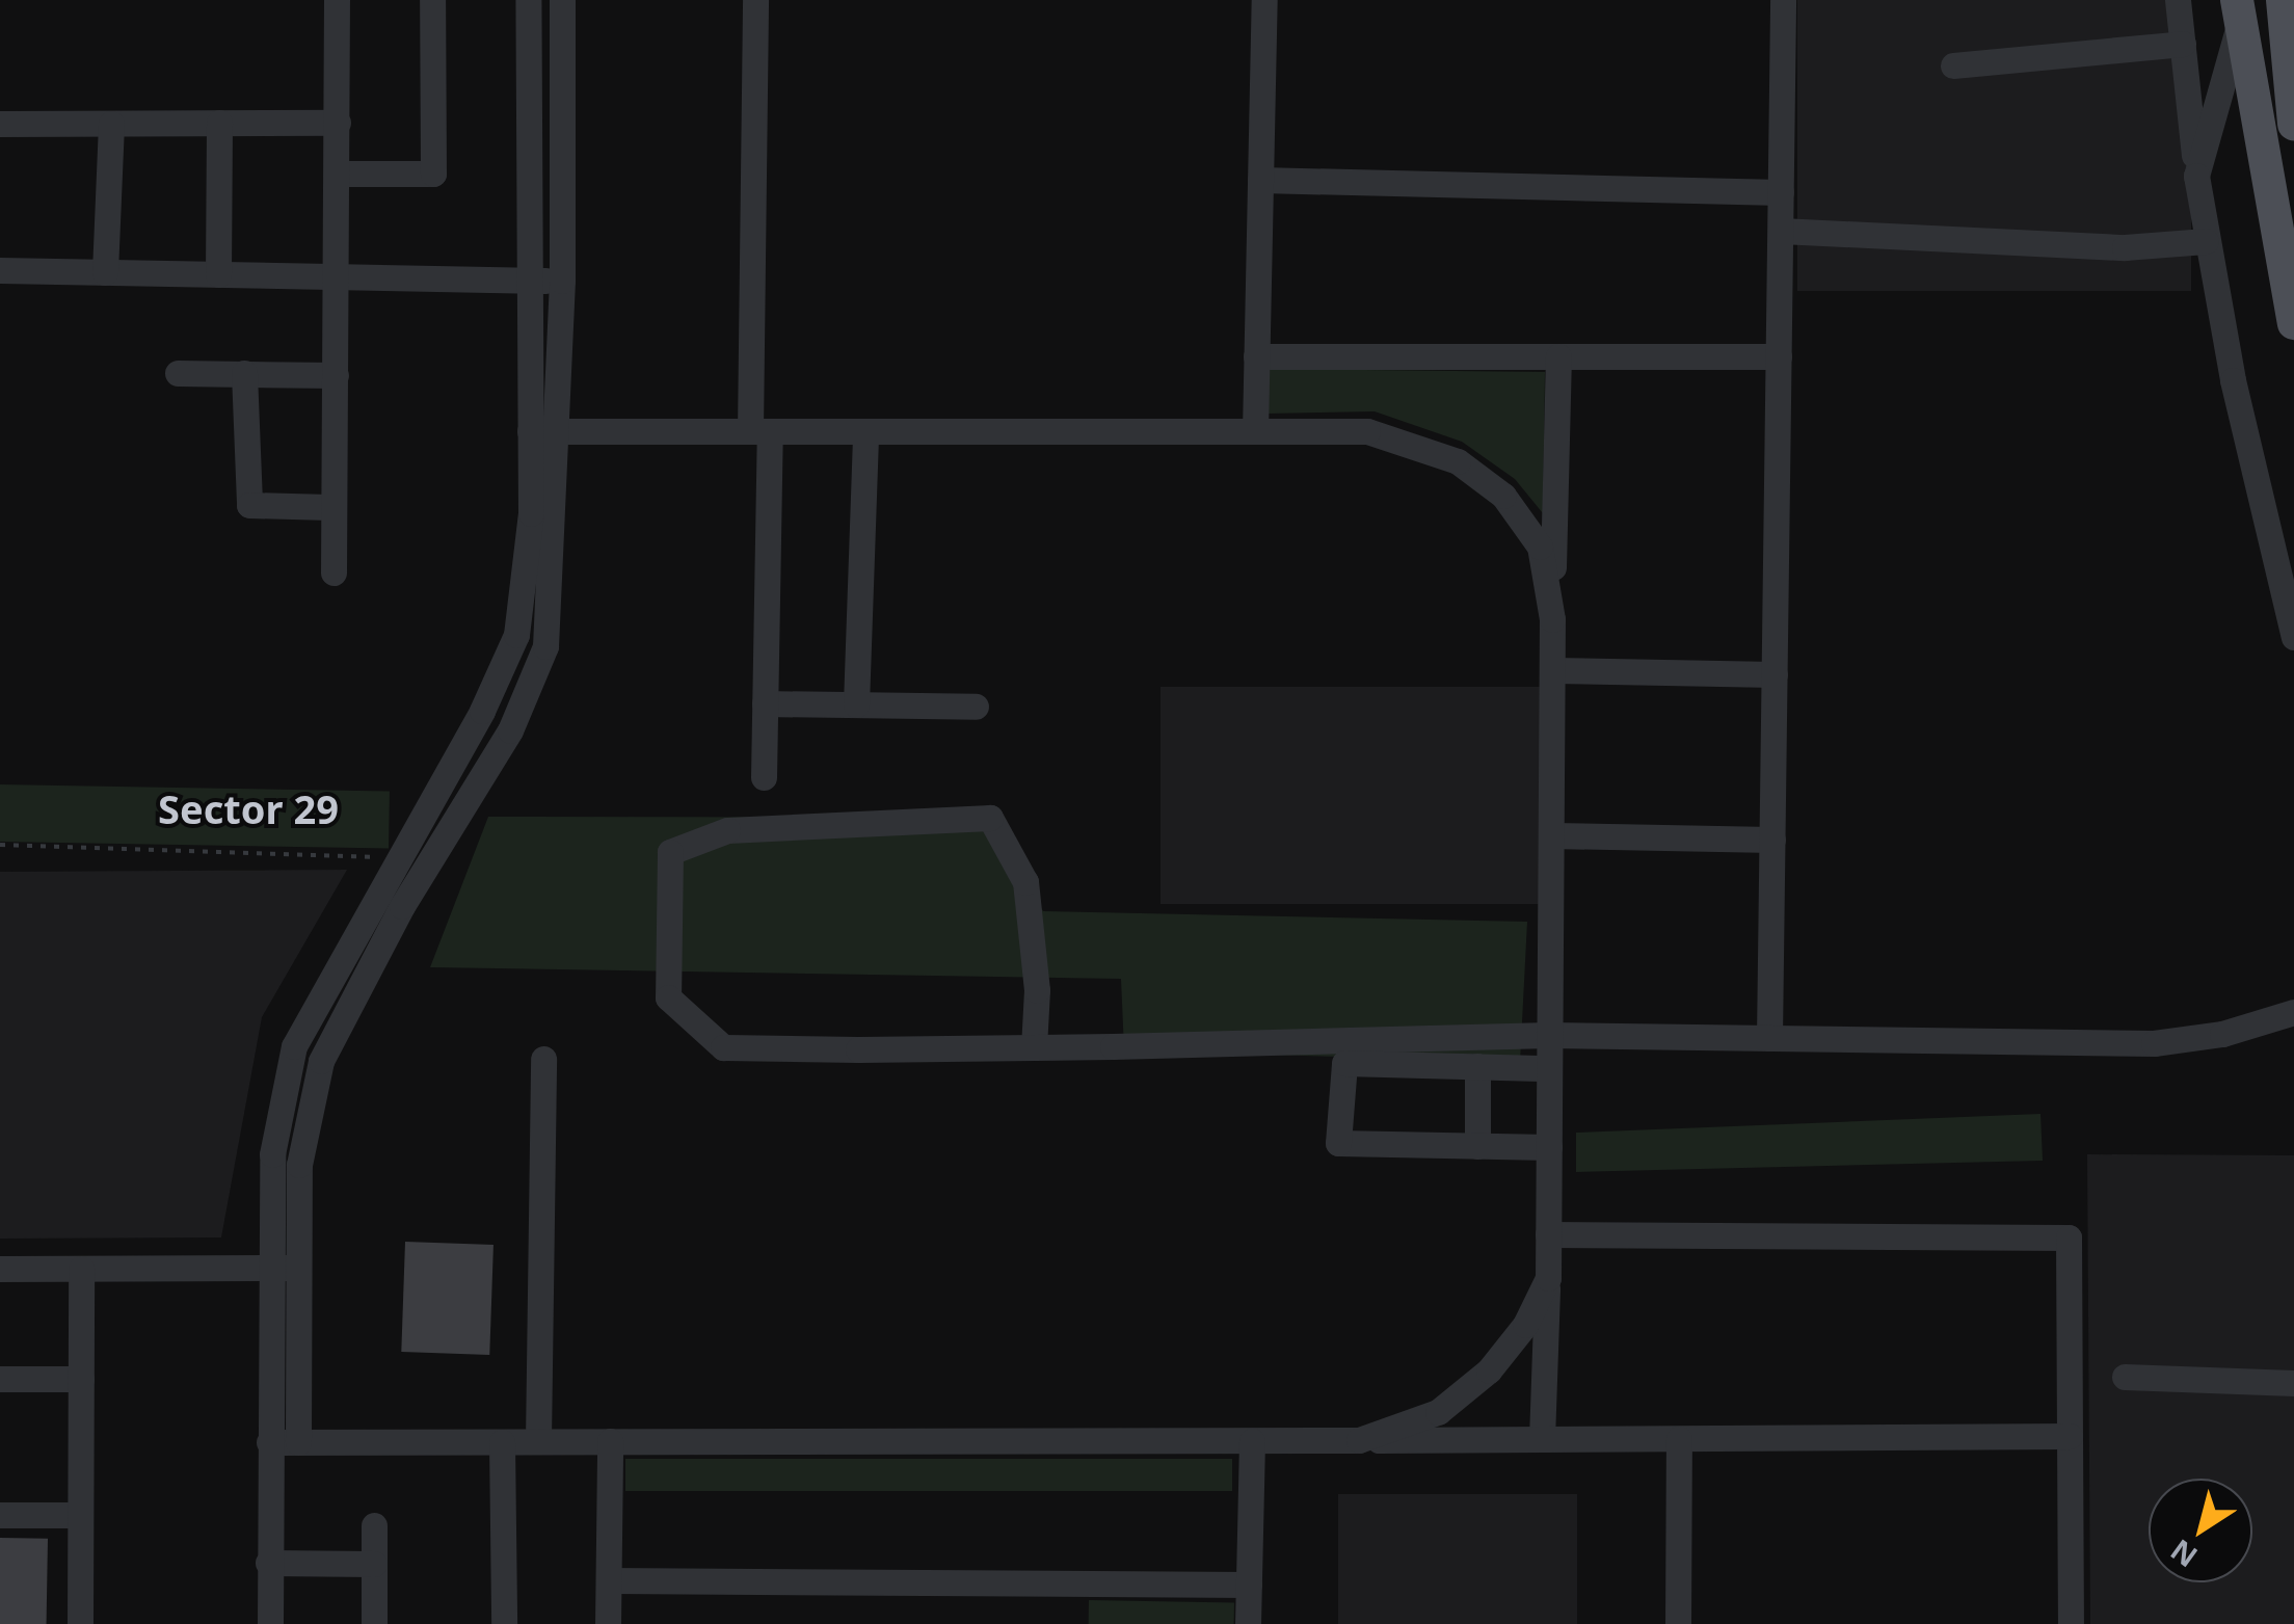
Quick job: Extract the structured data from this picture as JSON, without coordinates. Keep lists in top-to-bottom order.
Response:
{
  "districts": ["Sector 29"],
  "north": "bottom left"
}
